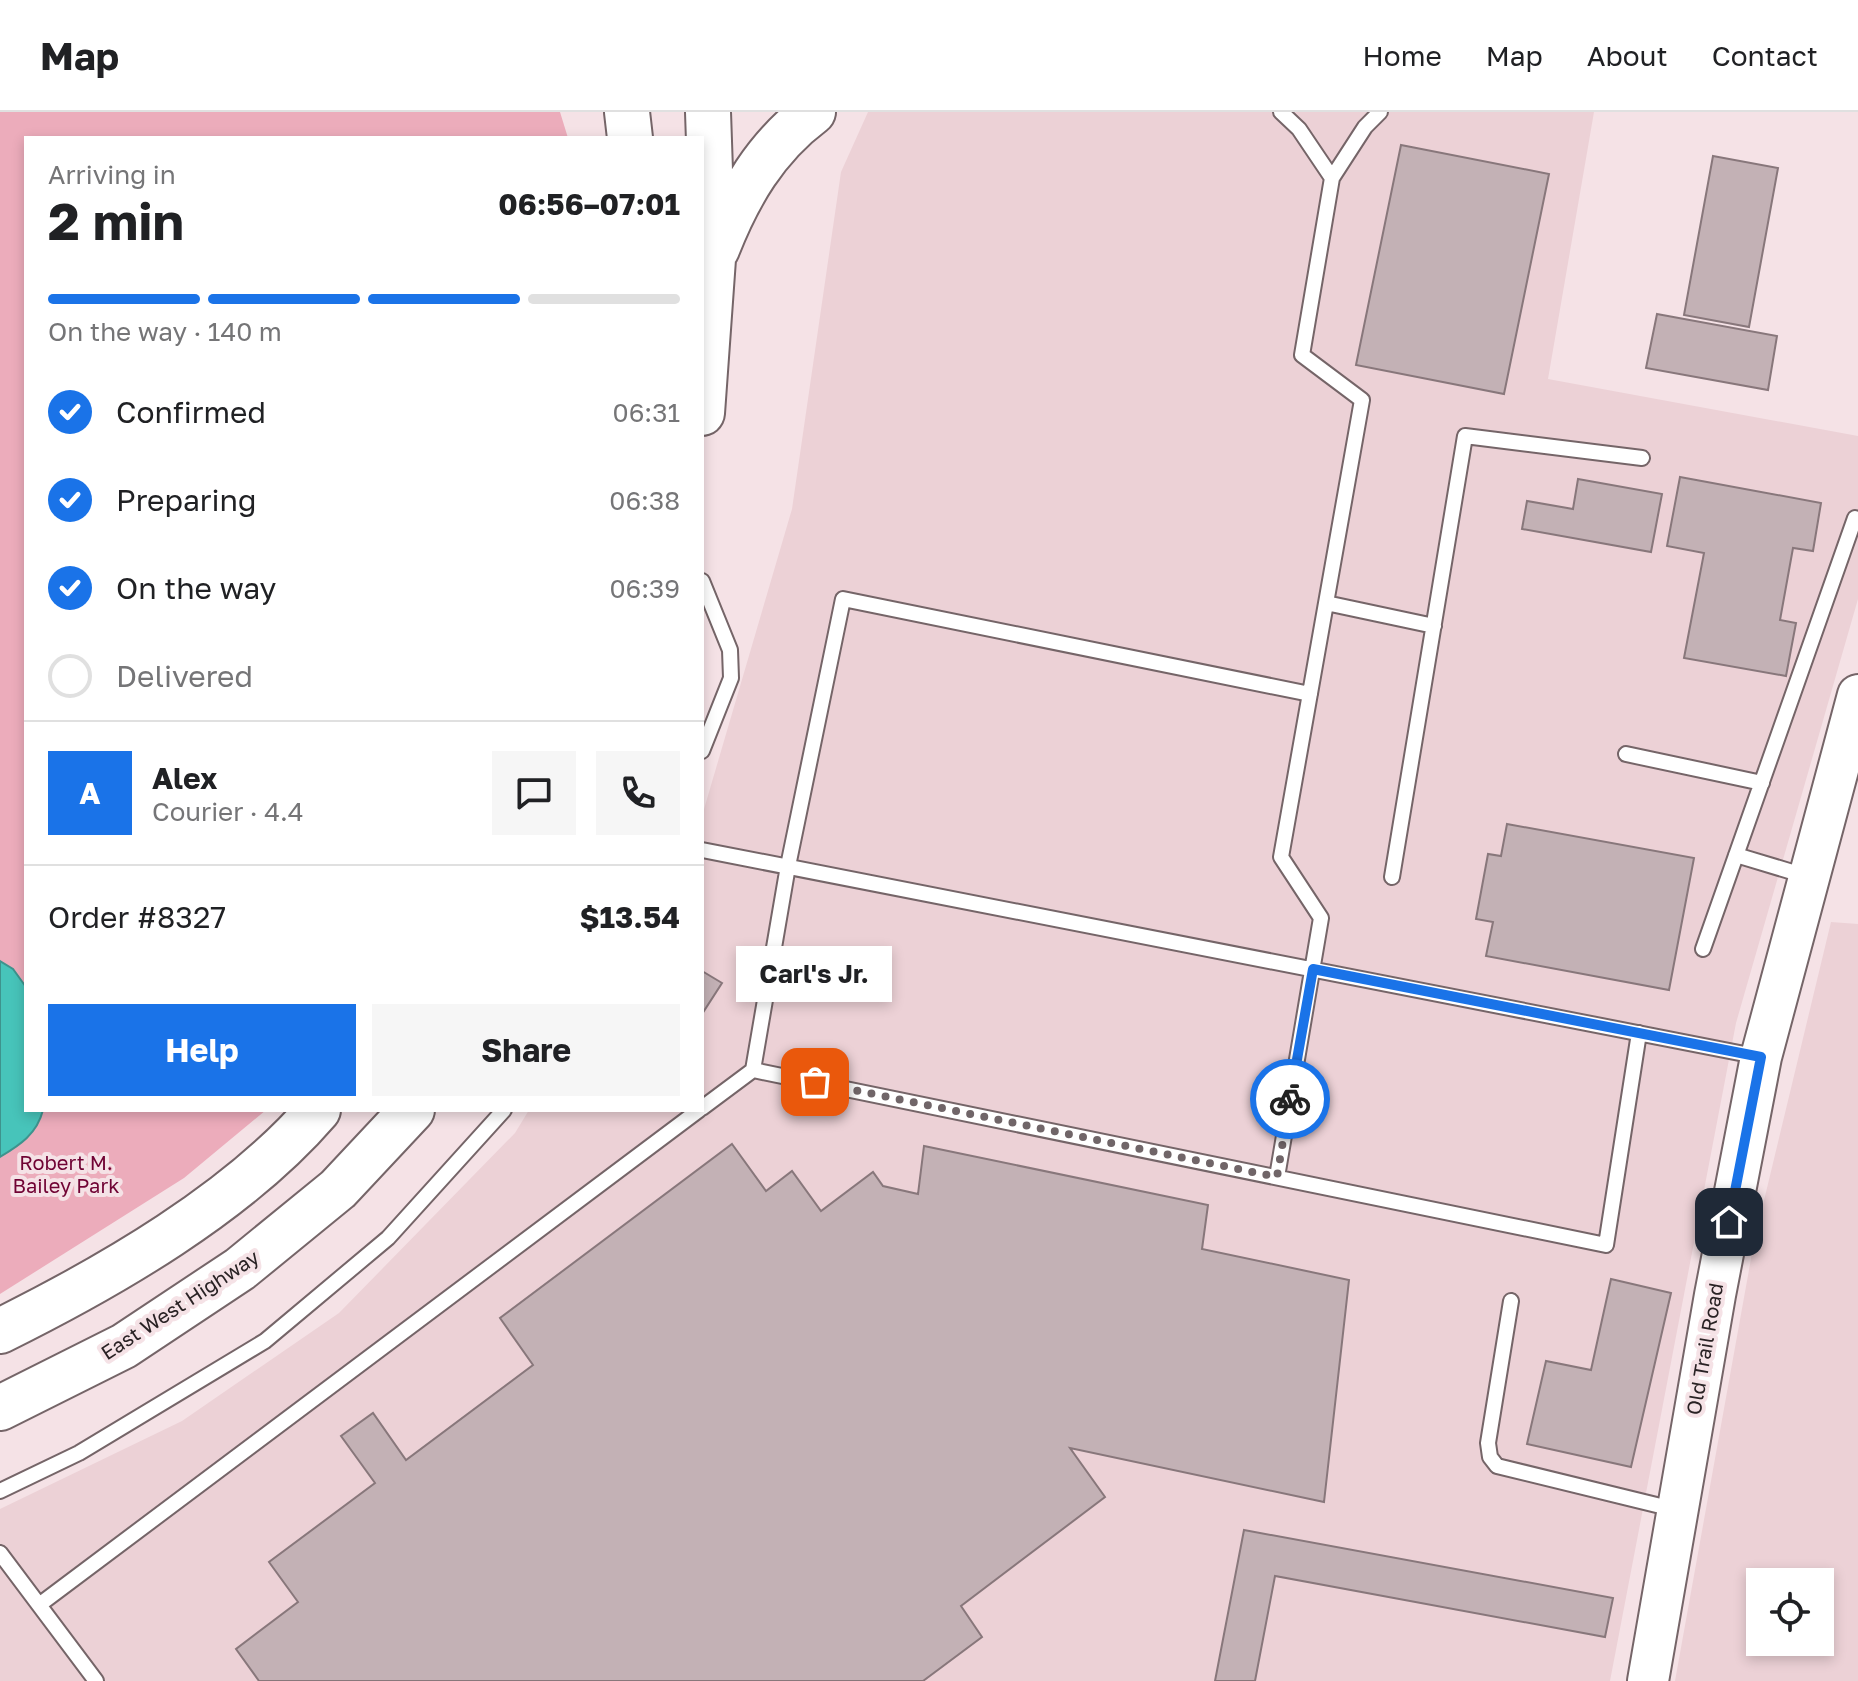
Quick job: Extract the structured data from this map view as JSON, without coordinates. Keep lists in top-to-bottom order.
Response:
{
  "streets": {
    "highway": ["East West Highway"],
    "main road": ["Old Trail Road"]
  },
  "parks": ["Robert M. Bailey Park"],
  "places": ["Carl's Jr."],
  "page": {
    "header": "Map",
    "nav": [
      "Home",
      "Map",
      "About",
      "Contact"
    ],
    "heading": ["2 min", "Arriving in", "06:56–07:01"],
    "panel": [
      "Alex",
      "Courier · 4.4",
      "Order #8327",
      "$13.54"
    ],
    "bar": "On the way · 140 m",
    "list": [
      ["Confirmed", "06:31"],
      ["Preparing", "06:38"],
      ["On the way", "06:39"],
      "Delivered"
    ],
    "round": "A",
    "bubble": "Carl's Jr.",
    "buttons": ["Help", "Share"]
  }
}
